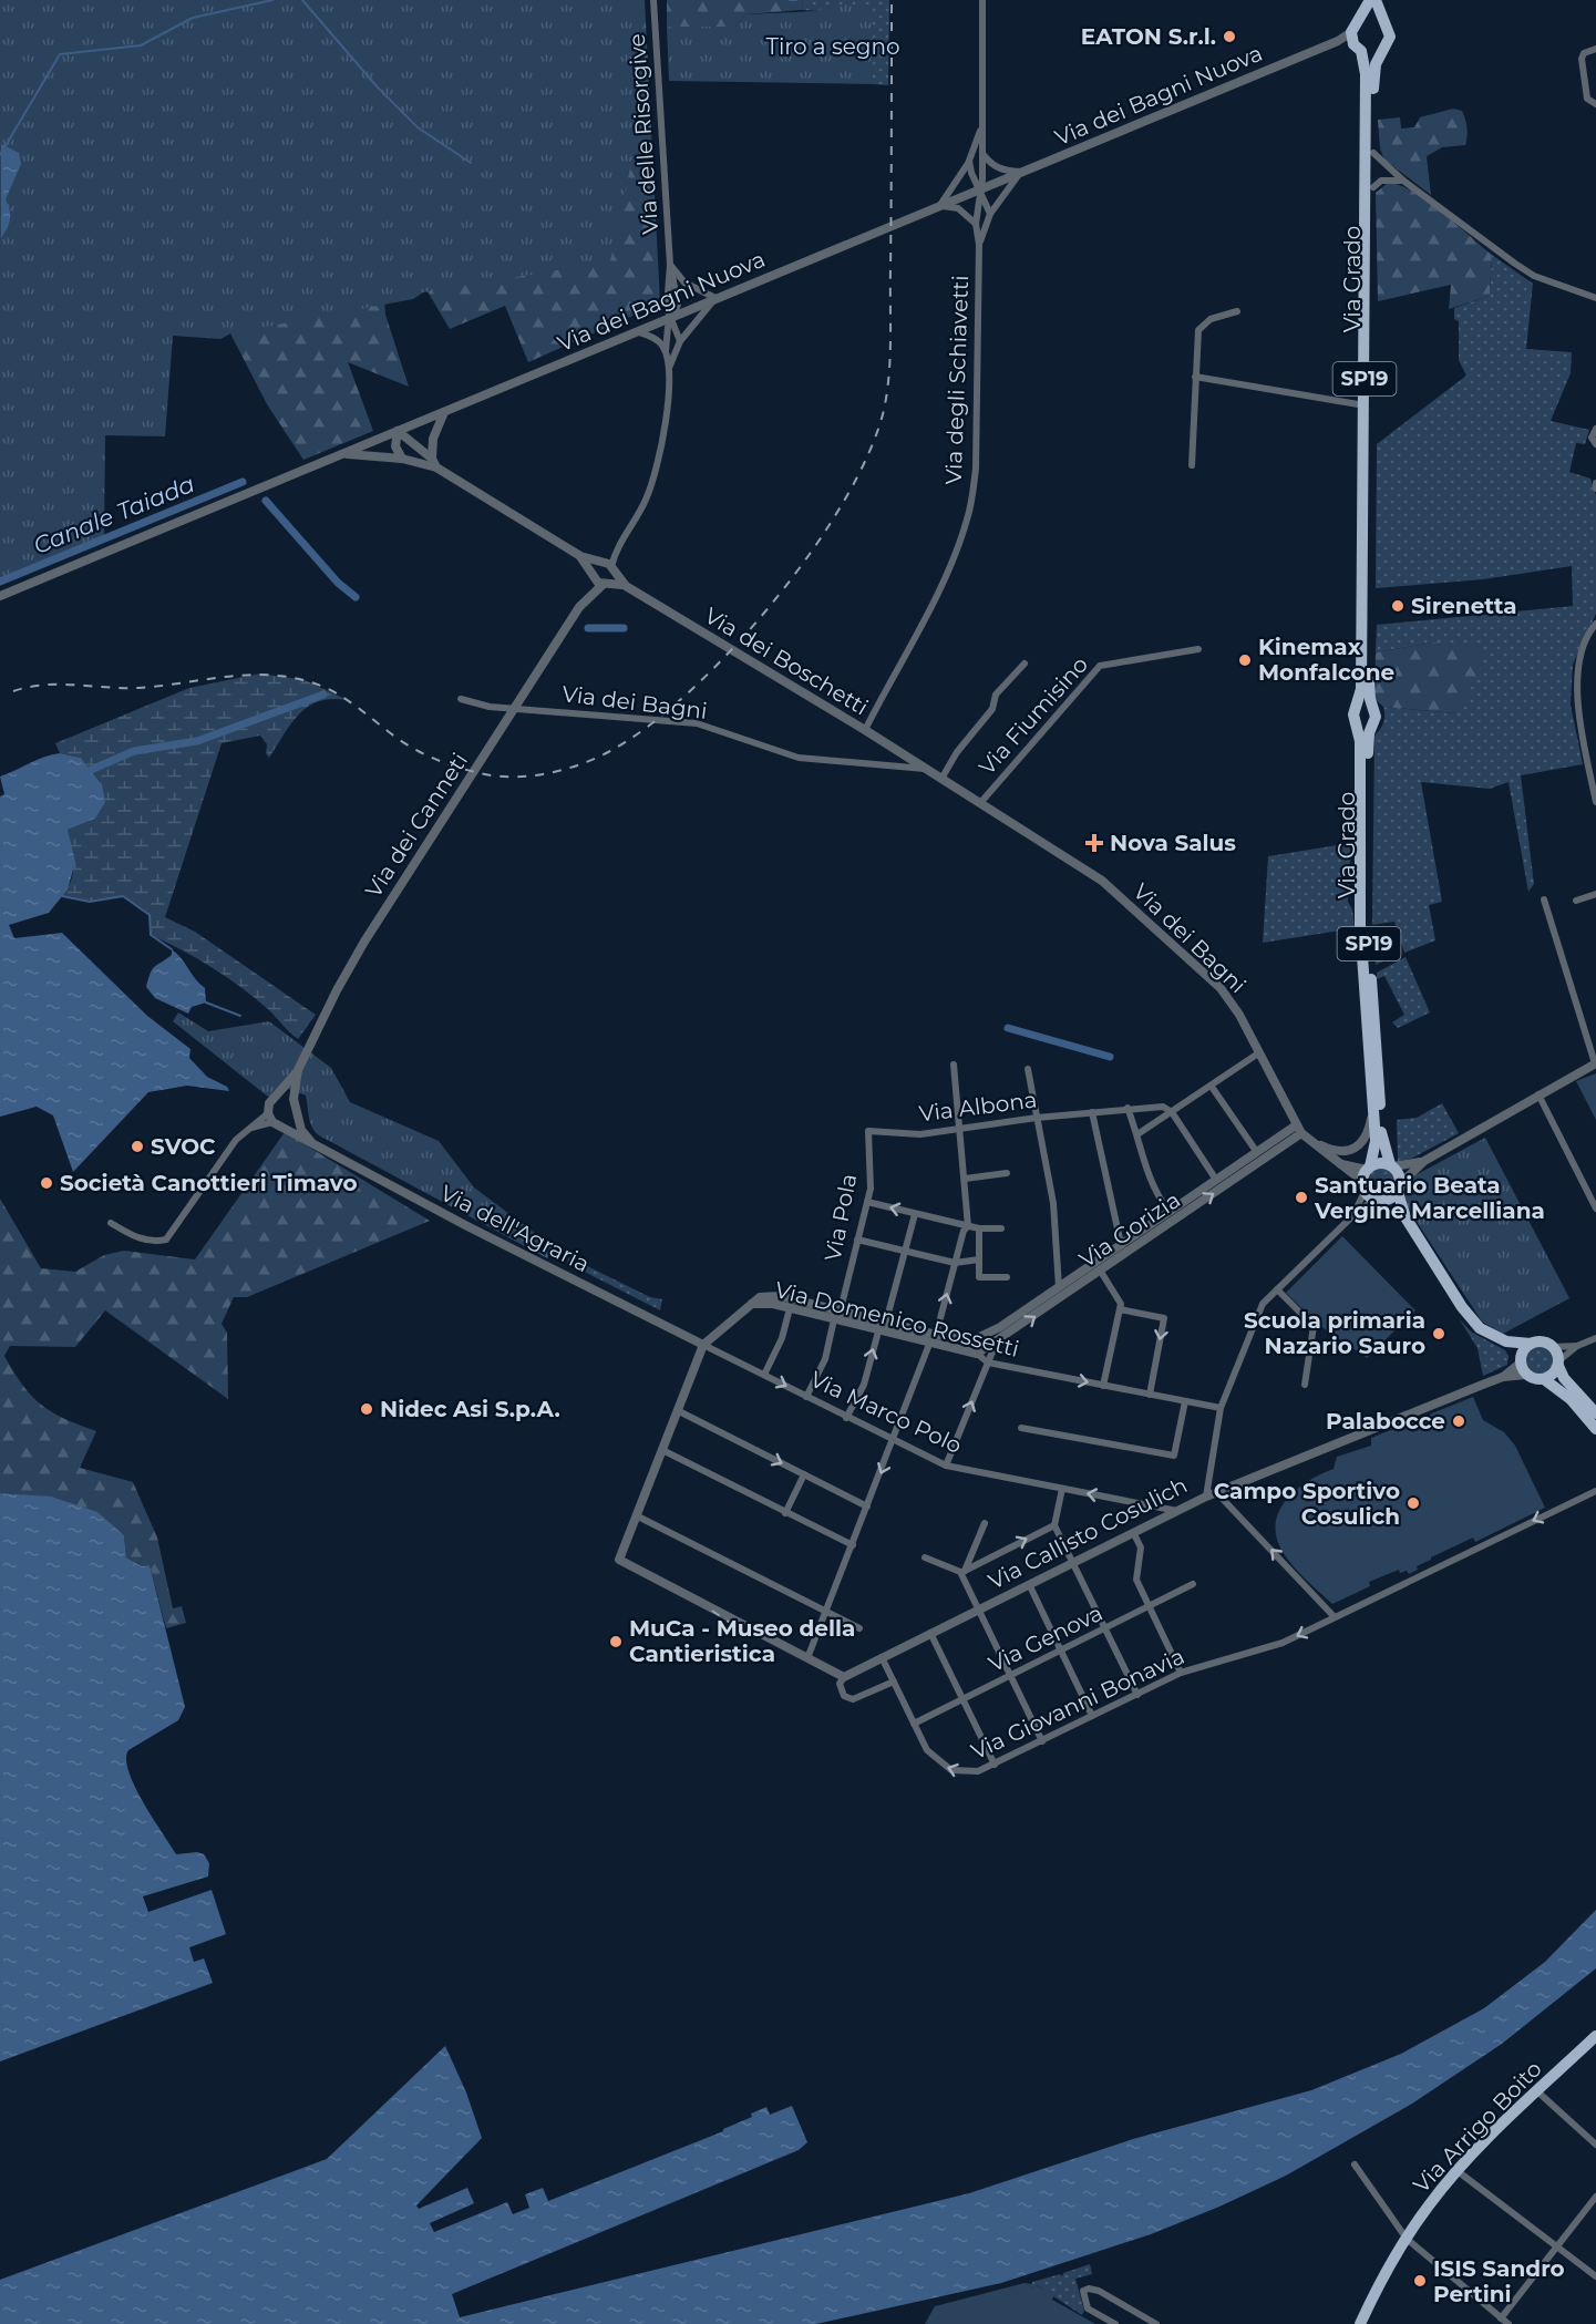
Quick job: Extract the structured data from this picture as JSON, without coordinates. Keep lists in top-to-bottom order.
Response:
{
  "streets": {
    "main road": [
      "Via Grado",
      "SP19",
      "Via Callisto Cosulich",
      "Via Arrigo Boito"
    ],
    "street": [
      "Via dei Bagni Nuova",
      "Via delle Risorgive",
      "Via degli Schiavetti",
      "Via dei Boschetti",
      "Via dei Bagni",
      "Via Fiumisino",
      "Via dei Canneti",
      "Via Albona",
      "Via Pola",
      "Via dell'Agraria",
      "Via Gorizia",
      "Via Domenico Rossetti",
      "Via Marco Polo",
      "Via Genova",
      "Via Giovanni Bonavia"
    ]
  },
  "crossings": [
    ["Via dei Bagni Nuova", "Via delle Risorgive"],
    ["Via dei Bagni Nuova", "Via Grado"],
    ["Via dei Bagni Nuova", "Via degli Schiavetti"],
    ["Via dei Bagni Nuova", "Via dei Boschetti"],
    ["Via dei Bagni Nuova", "Via dei Canneti"],
    ["Via delle Risorgive", "Via dei Canneti"],
    ["Via degli Schiavetti", "Via dei Boschetti"],
    ["Via dei Boschetti", "Via dei Bagni"],
    ["Via dei Boschetti", "Via dei Canneti"],
    ["Via dei Bagni", "Via Fiumisino"],
    ["Via dei Bagni", "Via dei Canneti"],
    ["Via dei Bagni", "Via Gorizia"],
    ["Via dei Canneti", "Via dell'Agraria"],
    ["Via Albona", "Via Pola"],
    ["Via Pola", "Via Domenico Rossetti"],
    ["Via Pola", "Via Marco Polo"],
    ["Via dell'Agraria", "Via Marco Polo"],
    ["Via Gorizia", "Via Domenico Rossetti"],
    ["Via Marco Polo", "Via Callisto Cosulich"],
    ["Via Callisto Cosulich", "Via Giovanni Bonavia"],
    ["Via Genova", "Via Giovanni Bonavia"]
  ],
  "one_way": ["Via Giovanni Bonavia"],
  "water": ["Canale Taiada"],
  "parks": ["Tiro a segno"],
  "places": {
    "other": [
      "EATON S.r.l.",
      "Sirenetta",
      "Kinemax Monfalcone",
      "SVOC",
      "Società Canottieri Timavo",
      "Santuario Beata Vergine Marcelliana",
      "Scuola primaria Nazario Sauro",
      "Nidec Asi S.p.A.",
      "Palabocce",
      "Campo Sportivo Cosulich",
      "MuCa - Museo della Cantieristica",
      "ISIS Sandro Pertini"
    ],
    "health": ["Nova Salus"]
  }
}
